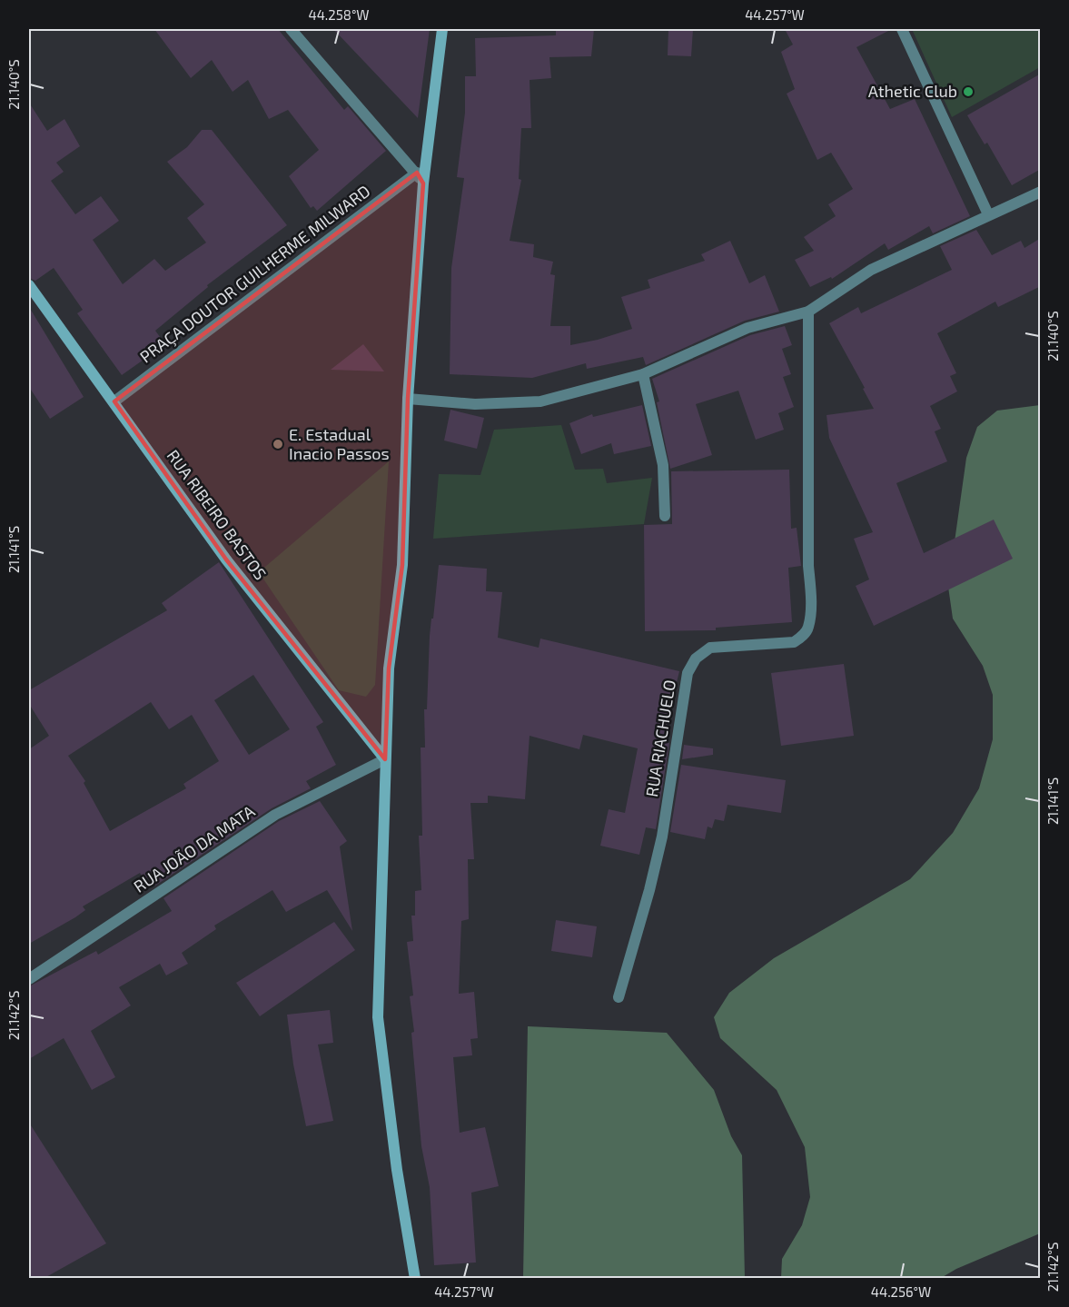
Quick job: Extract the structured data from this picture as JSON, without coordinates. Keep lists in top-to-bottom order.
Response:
{
  "streets": {
    "main road": ["RUA RIBEIRO BASTOS"],
    "street": ["PRAÇA DOUTOR GUILHERME MILWARD", "RUA RIACHUELO", "RUA JOÃO DA MATA"]
  },
  "crossings": [
    ["PRAÇA DOUTOR GUILHERME MILWARD", "RUA RIBEIRO BASTOS"],
    ["RUA RIBEIRO BASTOS", "RUA JOÃO DA MATA"]
  ],
  "places": ["Athetic Club", "E. Estadual Inacio Passos"],
  "coordinates": [
    "44.258°W",
    "44.257°W",
    "21.140°S",
    "21.141°S",
    "21.142°S",
    "44.256°W"
  ]
}
